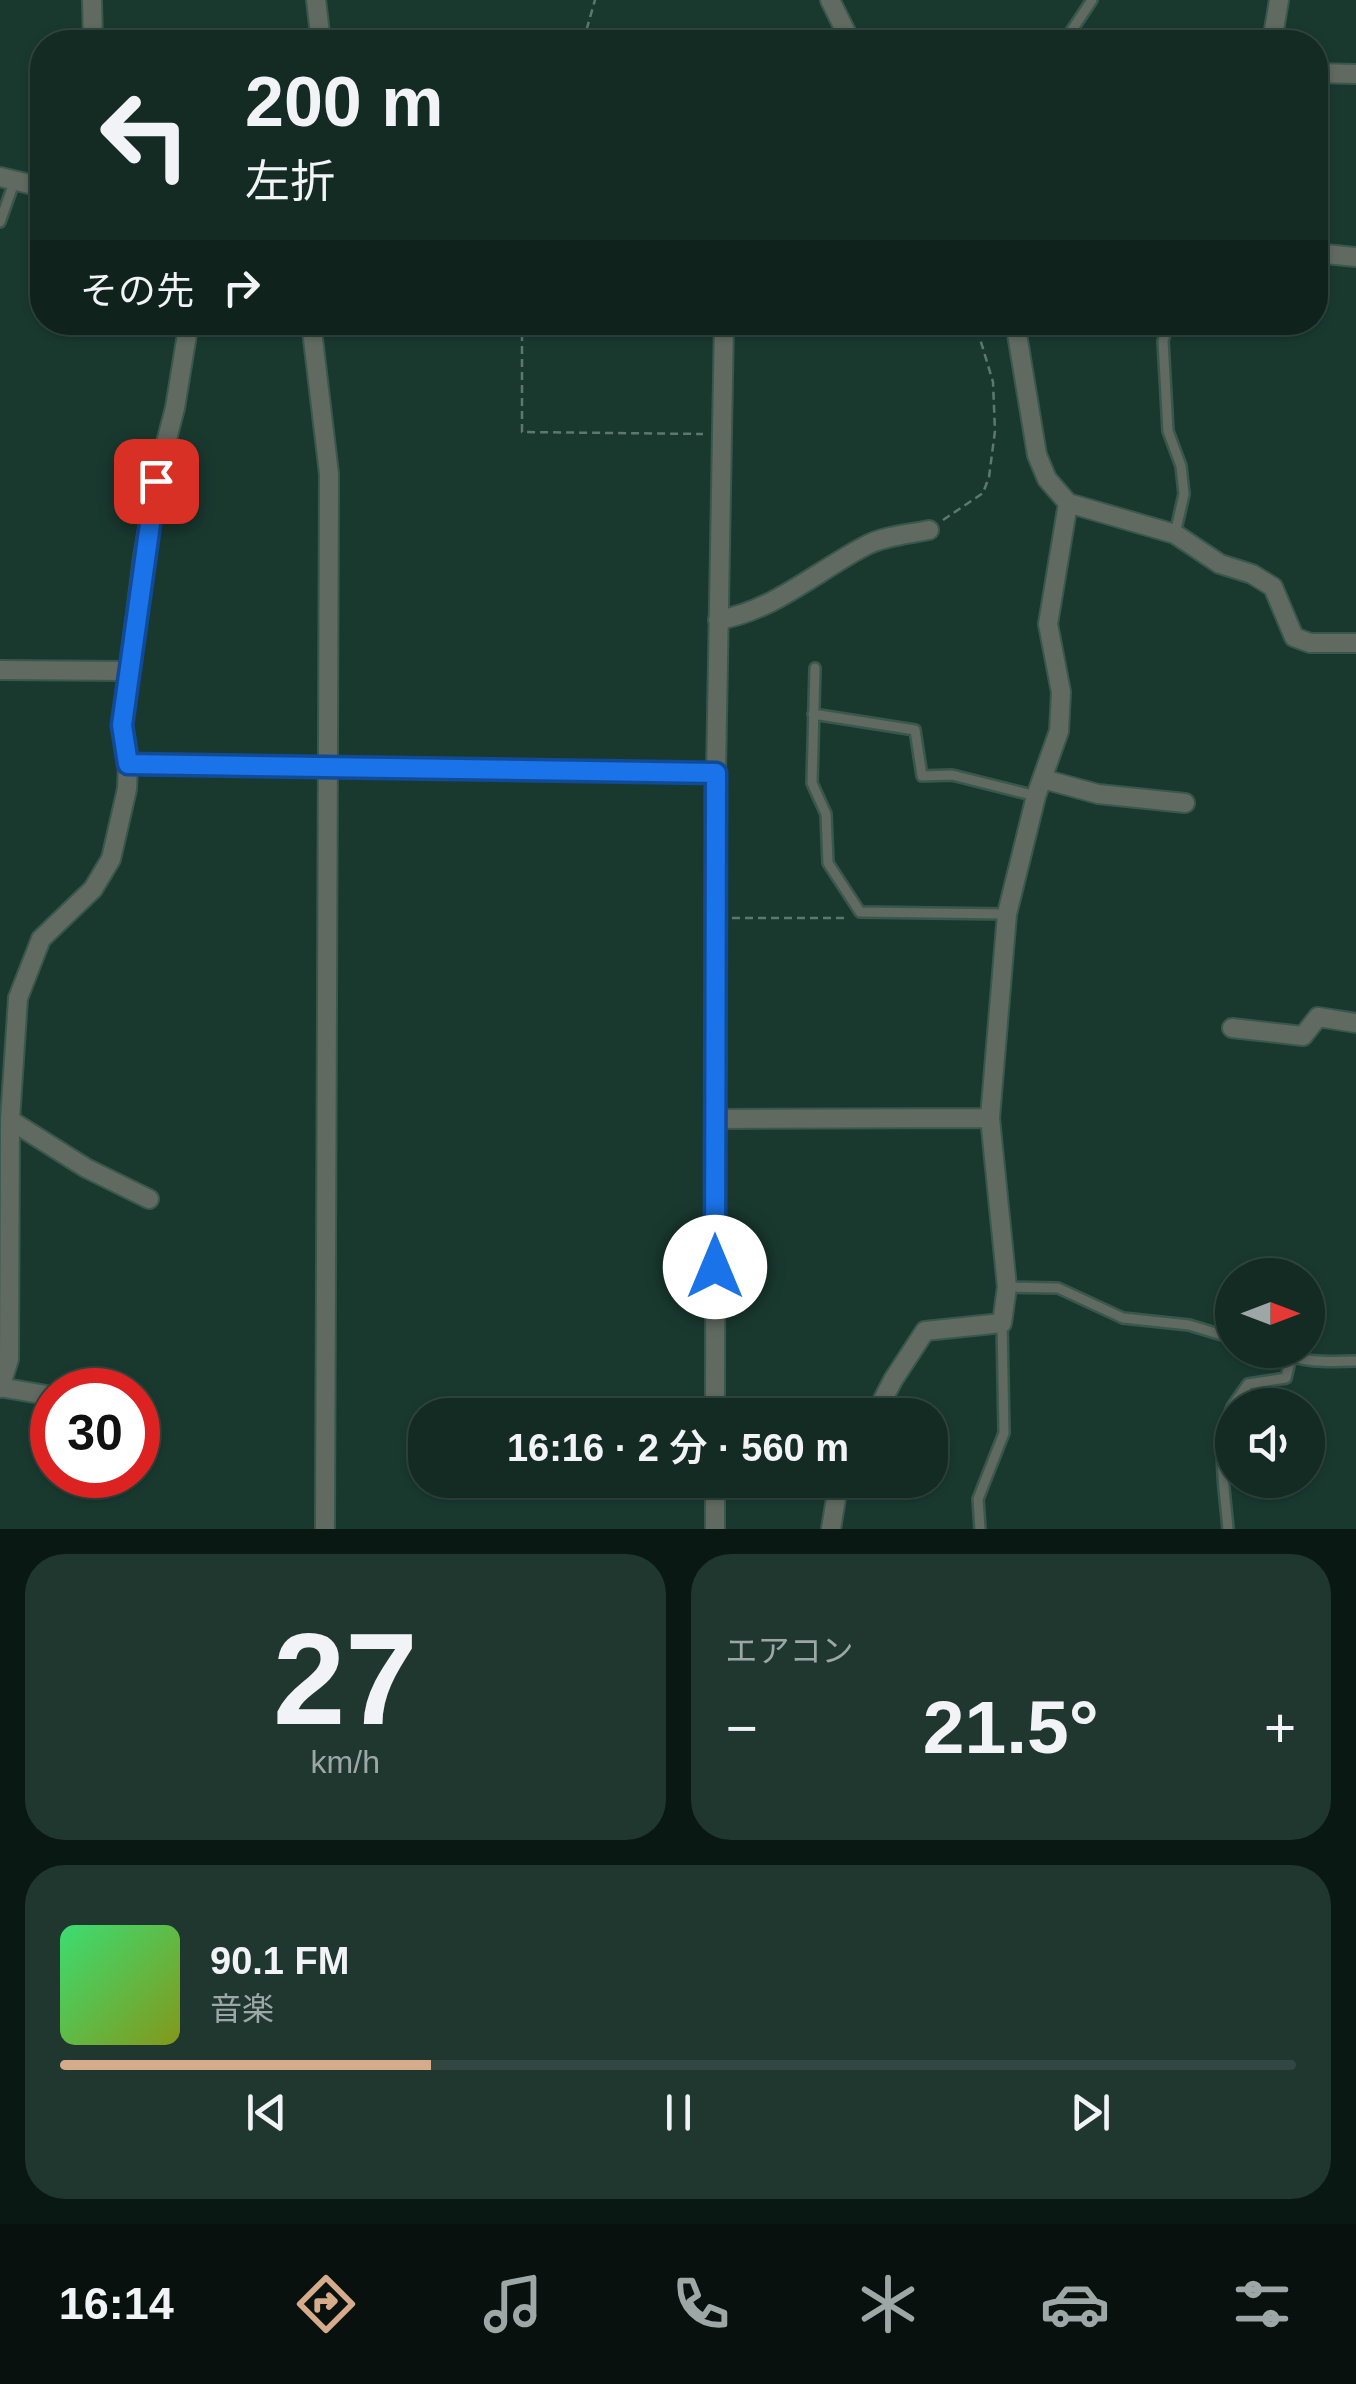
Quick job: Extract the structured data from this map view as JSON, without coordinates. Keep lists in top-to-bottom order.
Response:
{
  "north": "right",
  "page": {
    "turn": ["200 m", "左折"],
    "then": "その先",
    "limit": "30",
    "trip": "16:16 · 2 分 · 560 m",
    "tile": [
      ["27", "km/h"],
      "エアコン"
    ],
    "heat": ["−", "21.5°", "+"],
    "song": ["90.1 FM", "音楽"],
    "tabs": "16:14"
  }
}
